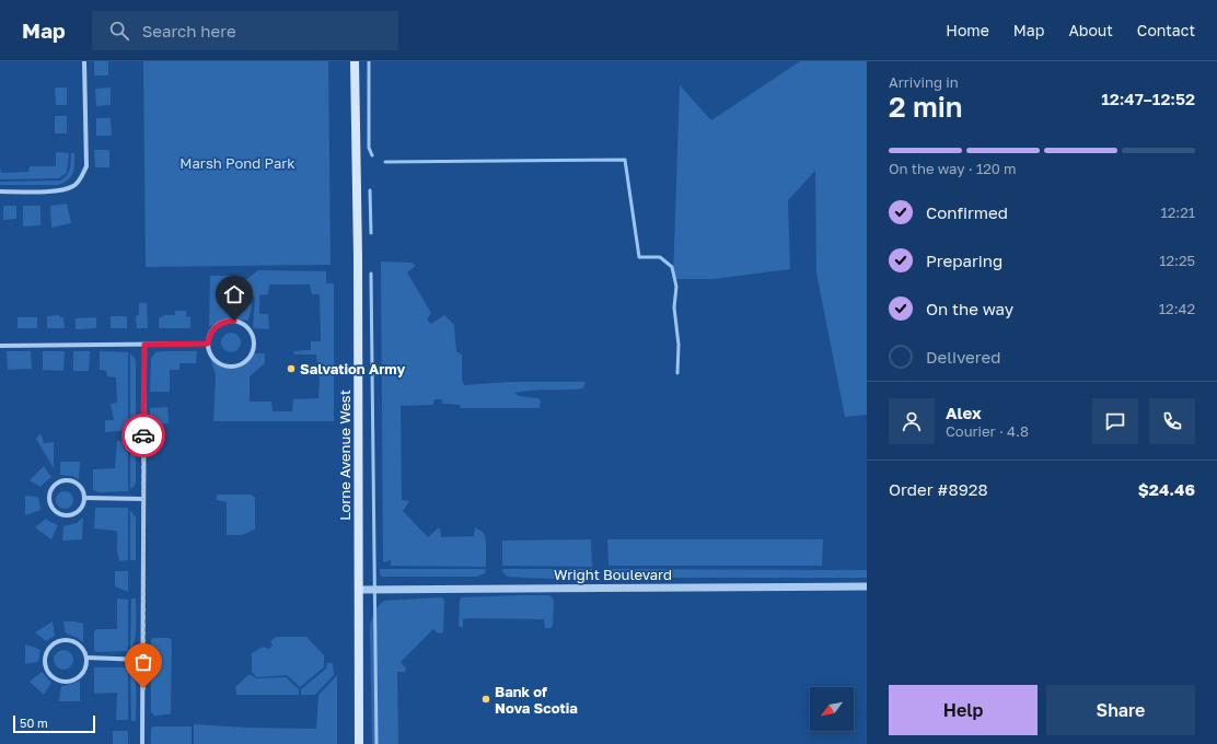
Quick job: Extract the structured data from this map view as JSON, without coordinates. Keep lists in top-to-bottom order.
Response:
{
  "streets": {
    "main road": ["Lorne Avenue West"],
    "street": ["Wright Boulevard"]
  },
  "crossings": [
    ["Lorne Avenue West", "Wright Boulevard"]
  ],
  "parks": ["Marsh Pond Park"],
  "places": ["Salvation Army", "Bank of Nova Scotia"],
  "scale_bar": "50 m",
  "north": "bottom left",
  "page": {
    "header": "Map",
    "search": "Search here",
    "nav": [
      "Home",
      "Map",
      "About",
      "Contact"
    ],
    "heading": ["2 min", "Arriving in", "12:47–12:52"],
    "panel": [
      "Alex",
      "Courier · 4.8",
      "Order #8928",
      "$24.46"
    ],
    "bar": "On the way · 120 m",
    "list": [
      ["Confirmed", "12:21"],
      ["Preparing", "12:25"],
      ["On the way", "12:42"],
      "Delivered"
    ],
    "buttons": ["Help", "Share"],
    "scale": "50 m"
  }
}
